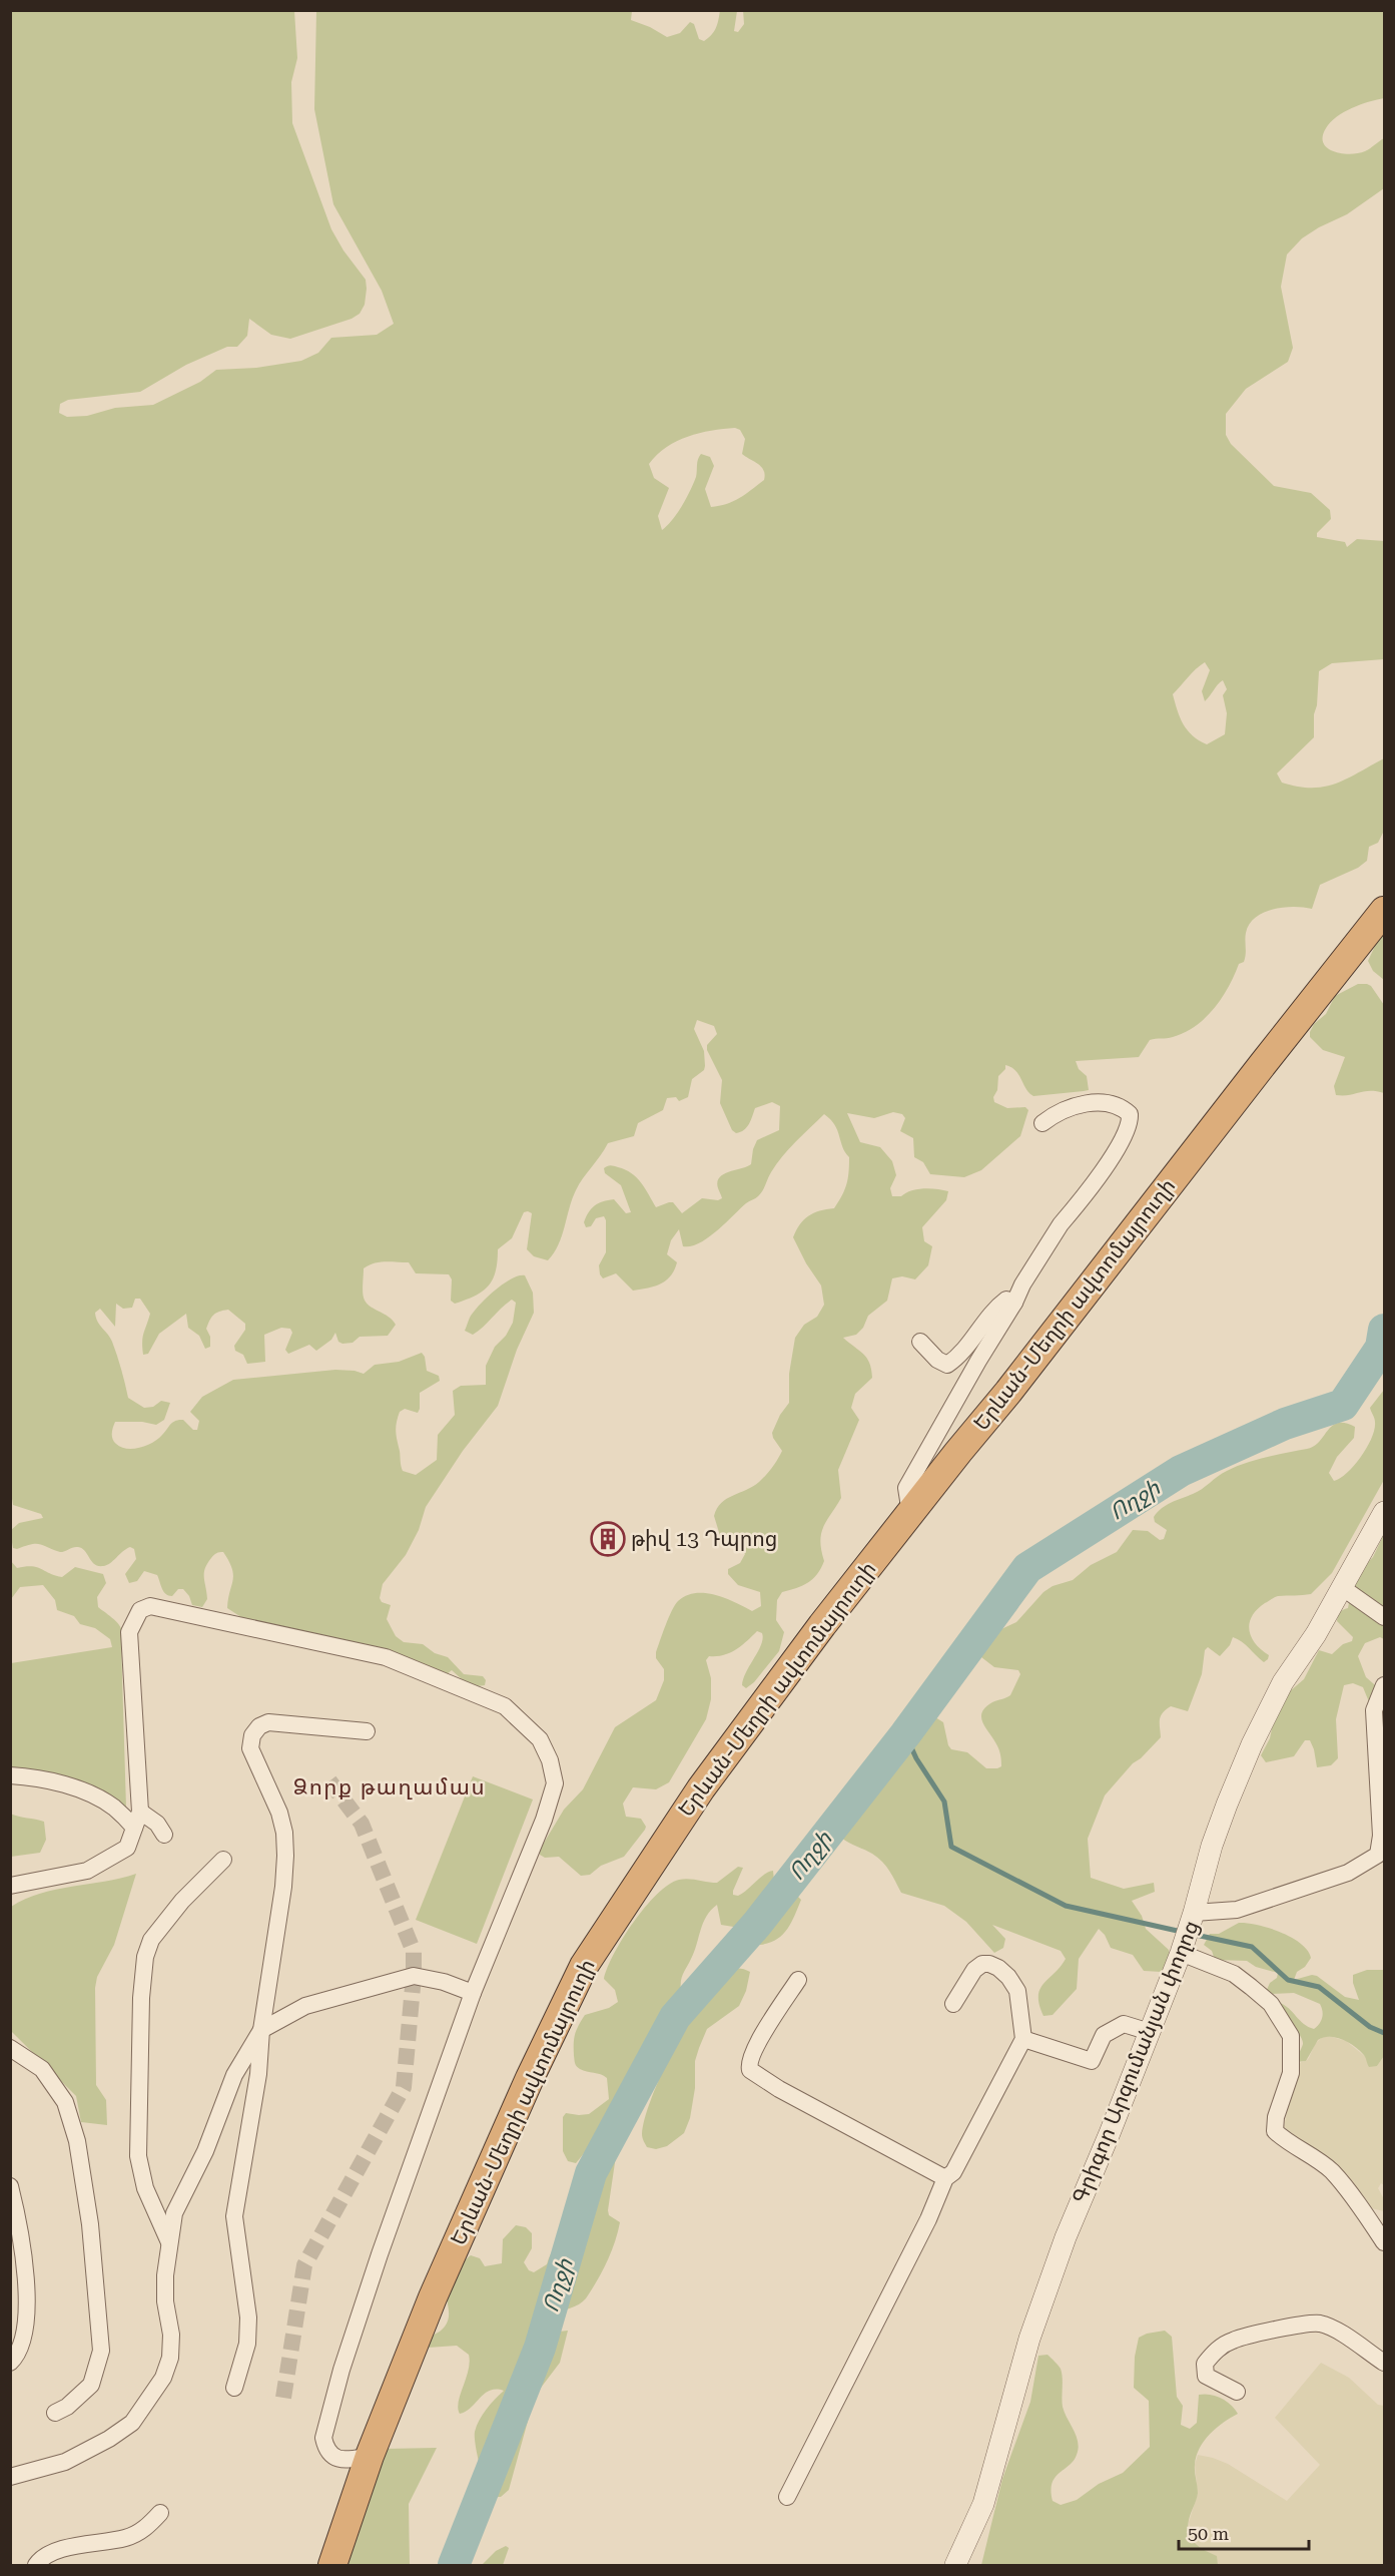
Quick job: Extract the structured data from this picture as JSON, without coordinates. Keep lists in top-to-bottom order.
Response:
{
  "streets": {
    "highway": ["Երևան-Մեղրի ավտոմայրուղի"],
    "street": ["Գրիգոր Արզումանյան փողոց"]
  },
  "districts": ["Ձորք թաղամաս"],
  "water": ["Ողջի"],
  "places": {
    "building": ["թիվ 13 Դպրոց"]
  },
  "scale_bar": "50 m"
}
